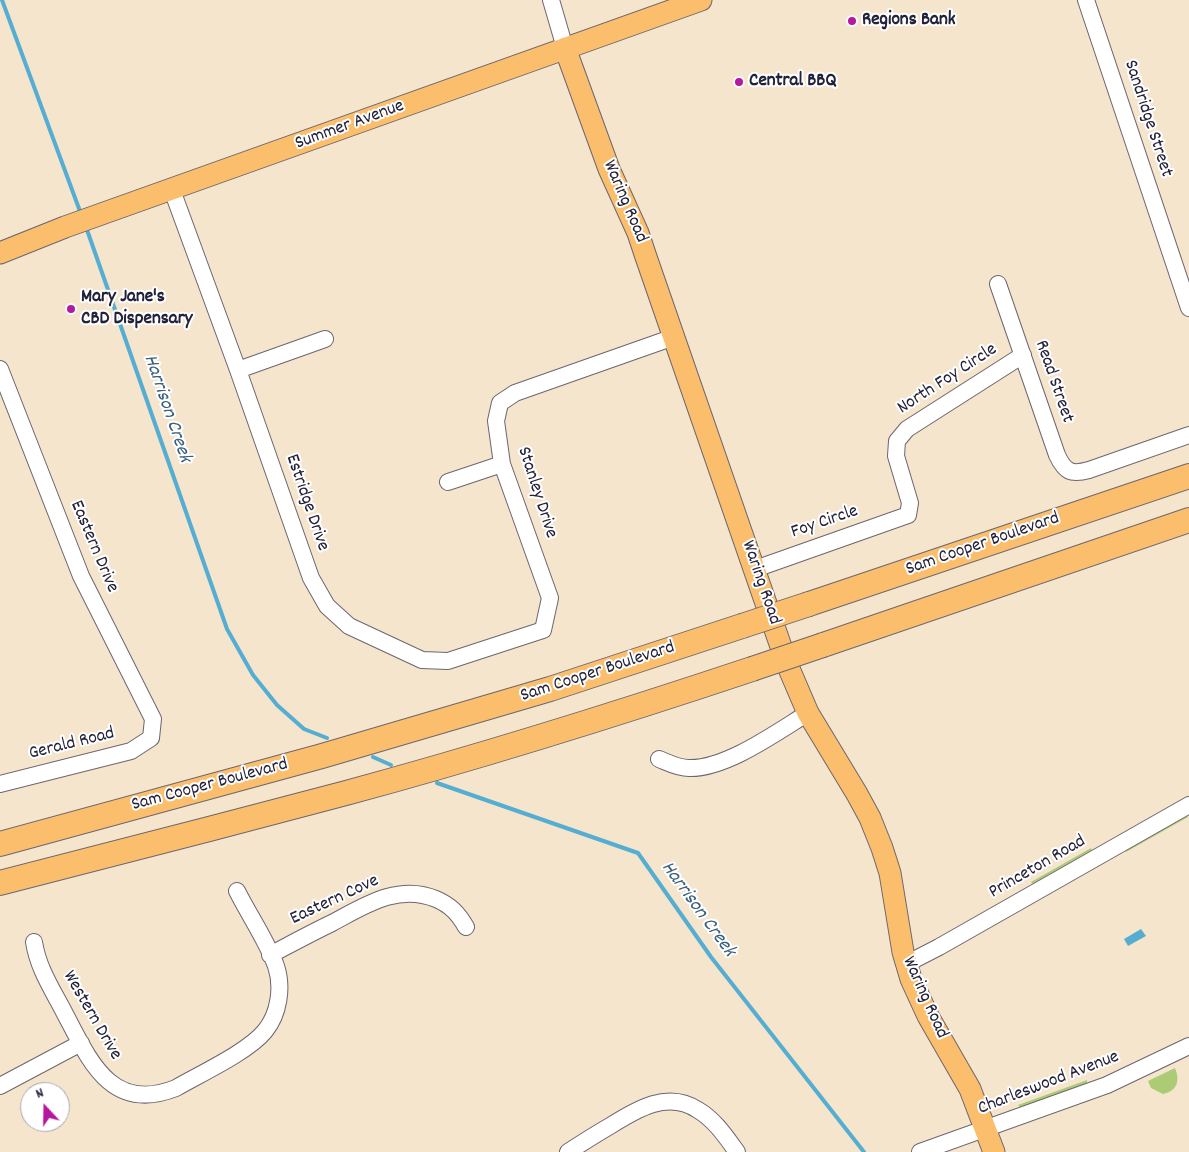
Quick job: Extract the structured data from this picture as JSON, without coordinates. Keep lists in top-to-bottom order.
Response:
{
  "streets": {
    "highway": ["Sam Cooper Boulevard"],
    "main road": ["Summer Avenue", "Waring Road"],
    "street": [
      "Sandridge Street",
      "North Foy Circle",
      "Read Street",
      "Stanley Drive",
      "Estridge Drive",
      "Foy Circle",
      "Eastern Drive",
      "Gerald Road",
      "Princeton Road",
      "Eastern Cove",
      "Western Drive",
      "Charleswood Avenue"
    ]
  },
  "crossings": [
    ["Summer Avenue", "Waring Road"],
    ["Summer Avenue", "Estridge Drive"],
    ["Waring Road", "Stanley Drive"],
    ["Waring Road", "Foy Circle"],
    ["Waring Road", "Princeton Road"],
    ["Waring Road", "Charleswood Avenue"],
    ["North Foy Circle", "Read Street"],
    ["North Foy Circle", "Foy Circle"],
    ["Stanley Drive", "Estridge Drive"],
    ["Eastern Drive", "Gerald Road"],
    ["Eastern Cove", "Western Drive"]
  ],
  "water": ["Harrison Creek"],
  "places": ["Regions Bank", "Central BBQ", "Mary Jane's CBD Dispensary"],
  "north": "top"
}
